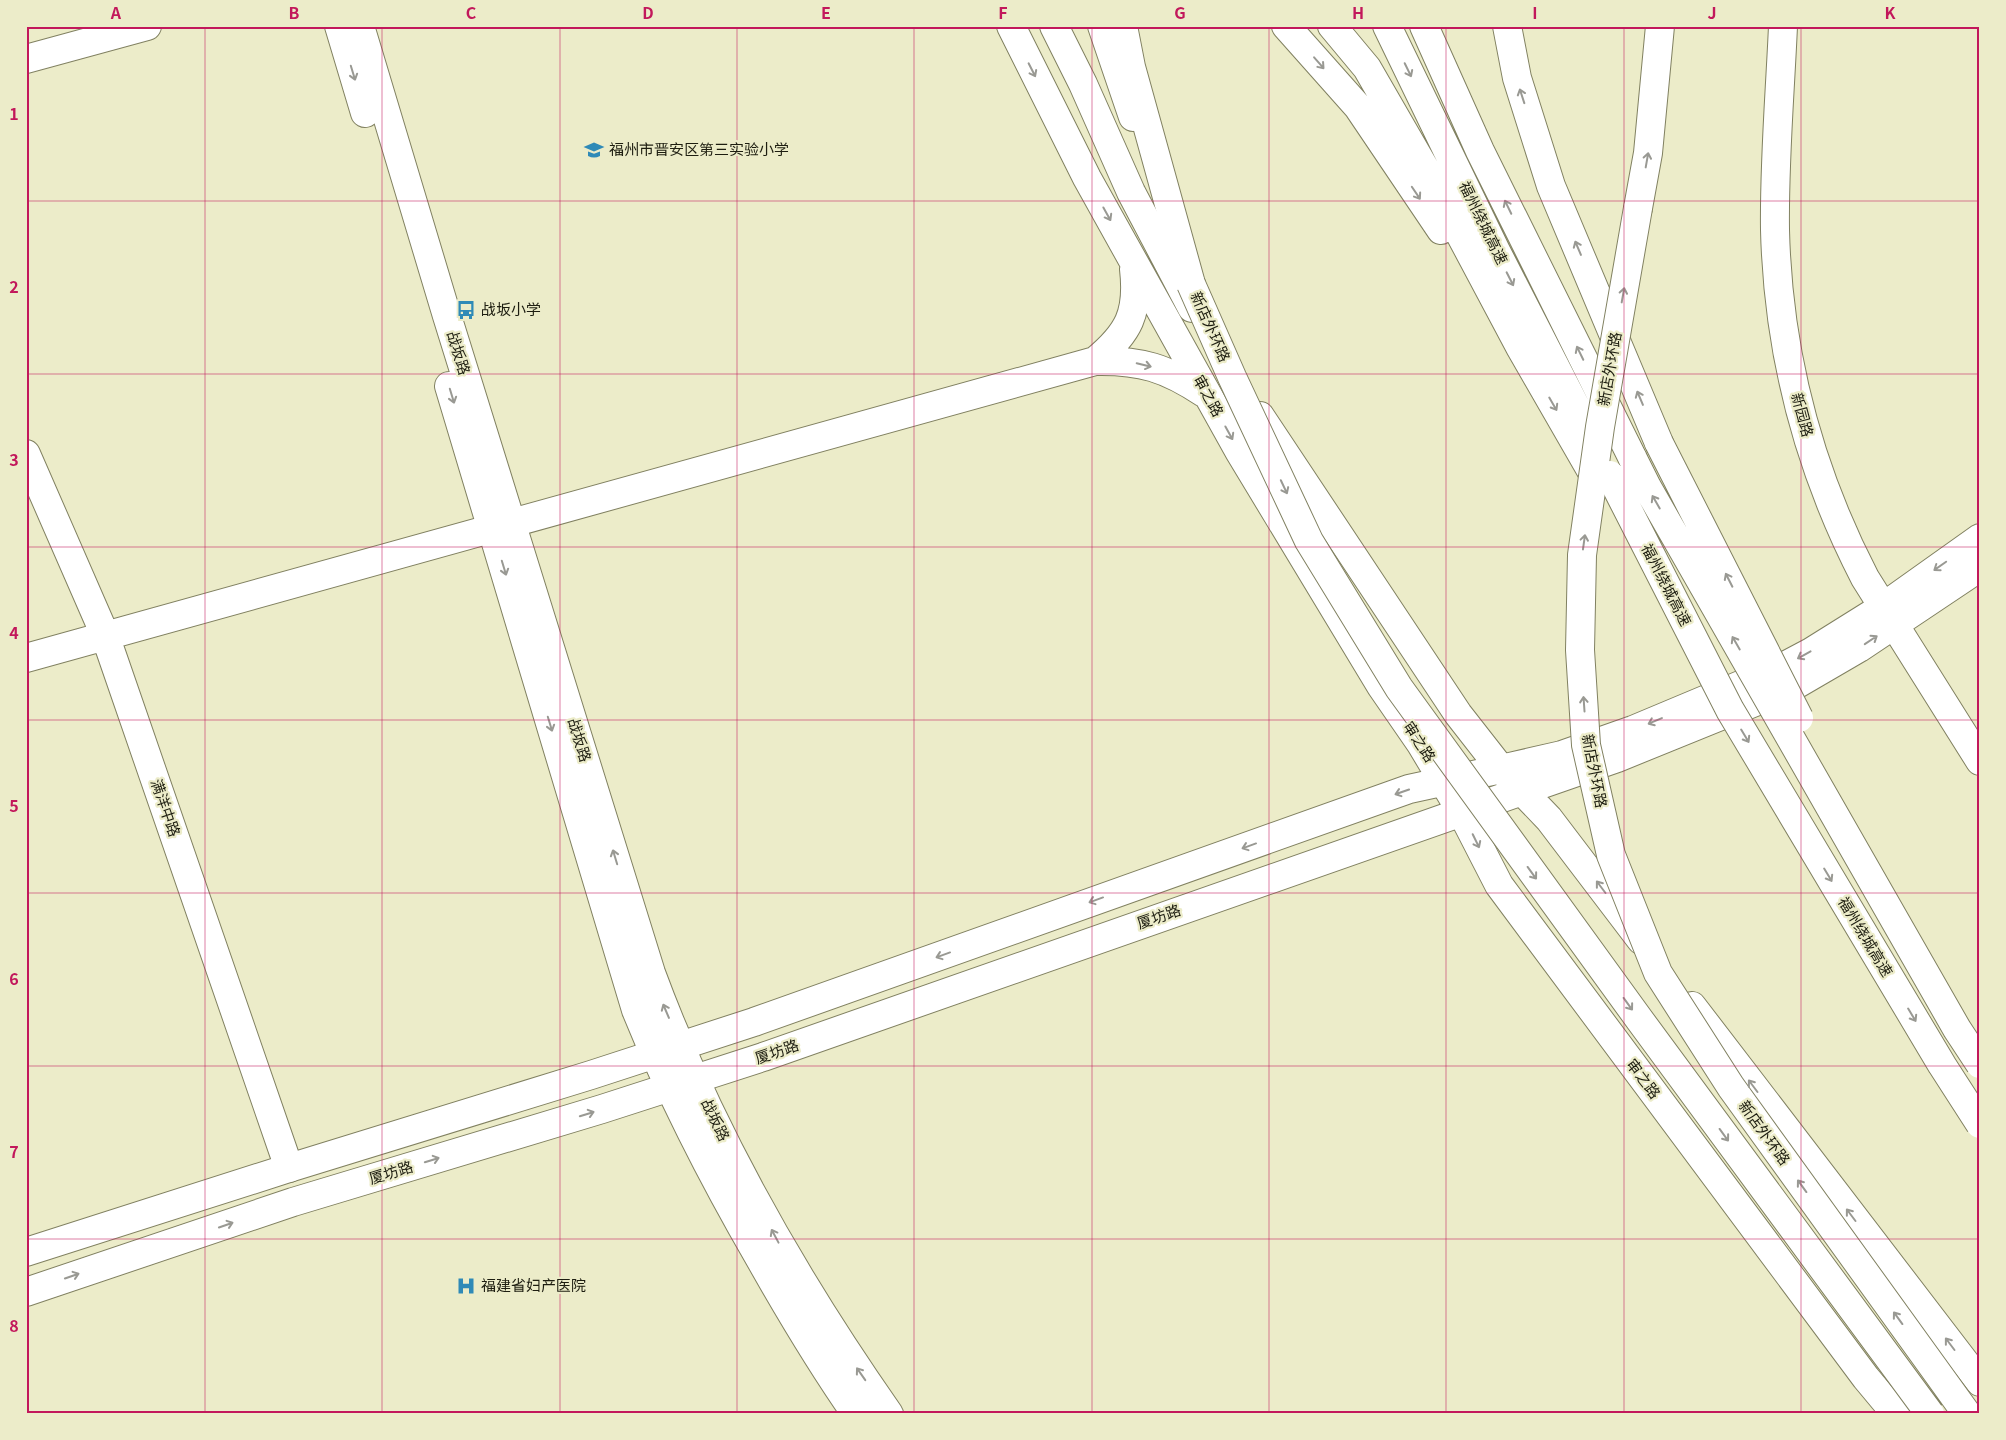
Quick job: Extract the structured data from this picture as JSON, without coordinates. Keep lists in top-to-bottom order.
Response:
{
  "streets": {
    "main road": [
      "福州绕城高速",
      "新店外环路",
      "战坂路",
      "审之路",
      "新园路",
      "满洋中路",
      "厦坊路"
    ]
  },
  "crossings": [
    ["战坂路", "厦坊路"],
    ["审之路", "厦坊路"],
    ["新园路", "厦坊路"]
  ],
  "places": {
    "school or university": ["福州市晋安区第三实验小学"],
    "bus stop": ["战坂小学"],
    "hospital": ["福建省妇产医院"]
  },
  "grid": {
    "columns": [
      "A",
      "B",
      "C",
      "D",
      "E",
      "F",
      "G",
      "H",
      "I",
      "J",
      "K"
    ],
    "rows": [
      "1",
      "2",
      "3",
      "4",
      "5",
      "6",
      "7",
      "8"
    ]
  }
}
